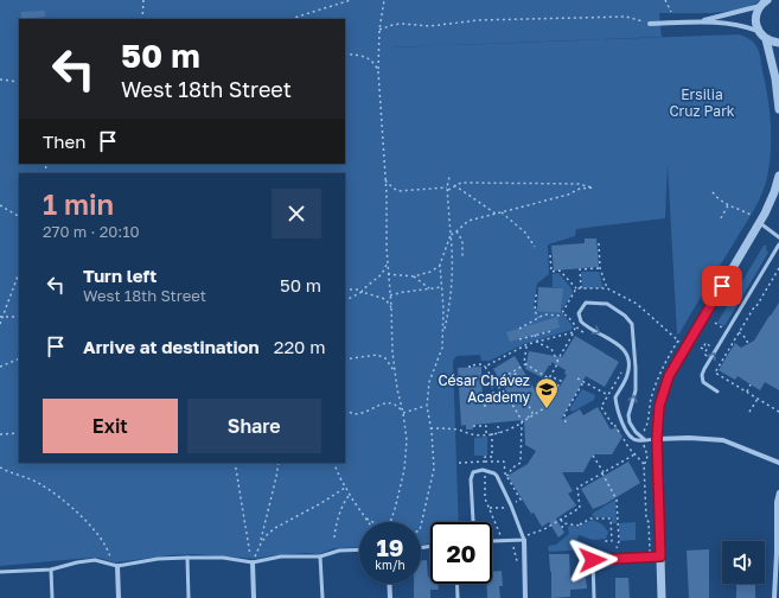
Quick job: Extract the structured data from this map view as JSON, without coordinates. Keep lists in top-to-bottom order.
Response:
{
  "parks": ["Ersilia Cruz Park"],
  "places": {
    "school or university": ["César Chávez Academy"]
  },
  "page": {
    "turn": ["50 m", "West 18th Street"],
    "then": "Then",
    "heading": ["1 min", "270 m · 20:10"],
    "list": [
      {
        "name": "Turn left",
        "note": "West 18th Street",
        "value": "50 m"
      },
      {
        "name": "Arrive at destination",
        "value": "220 m"
      }
    ],
    "buttons": ["Exit", "Share"],
    "speed": "19 km/h",
    "limit": "20"
  }
}
